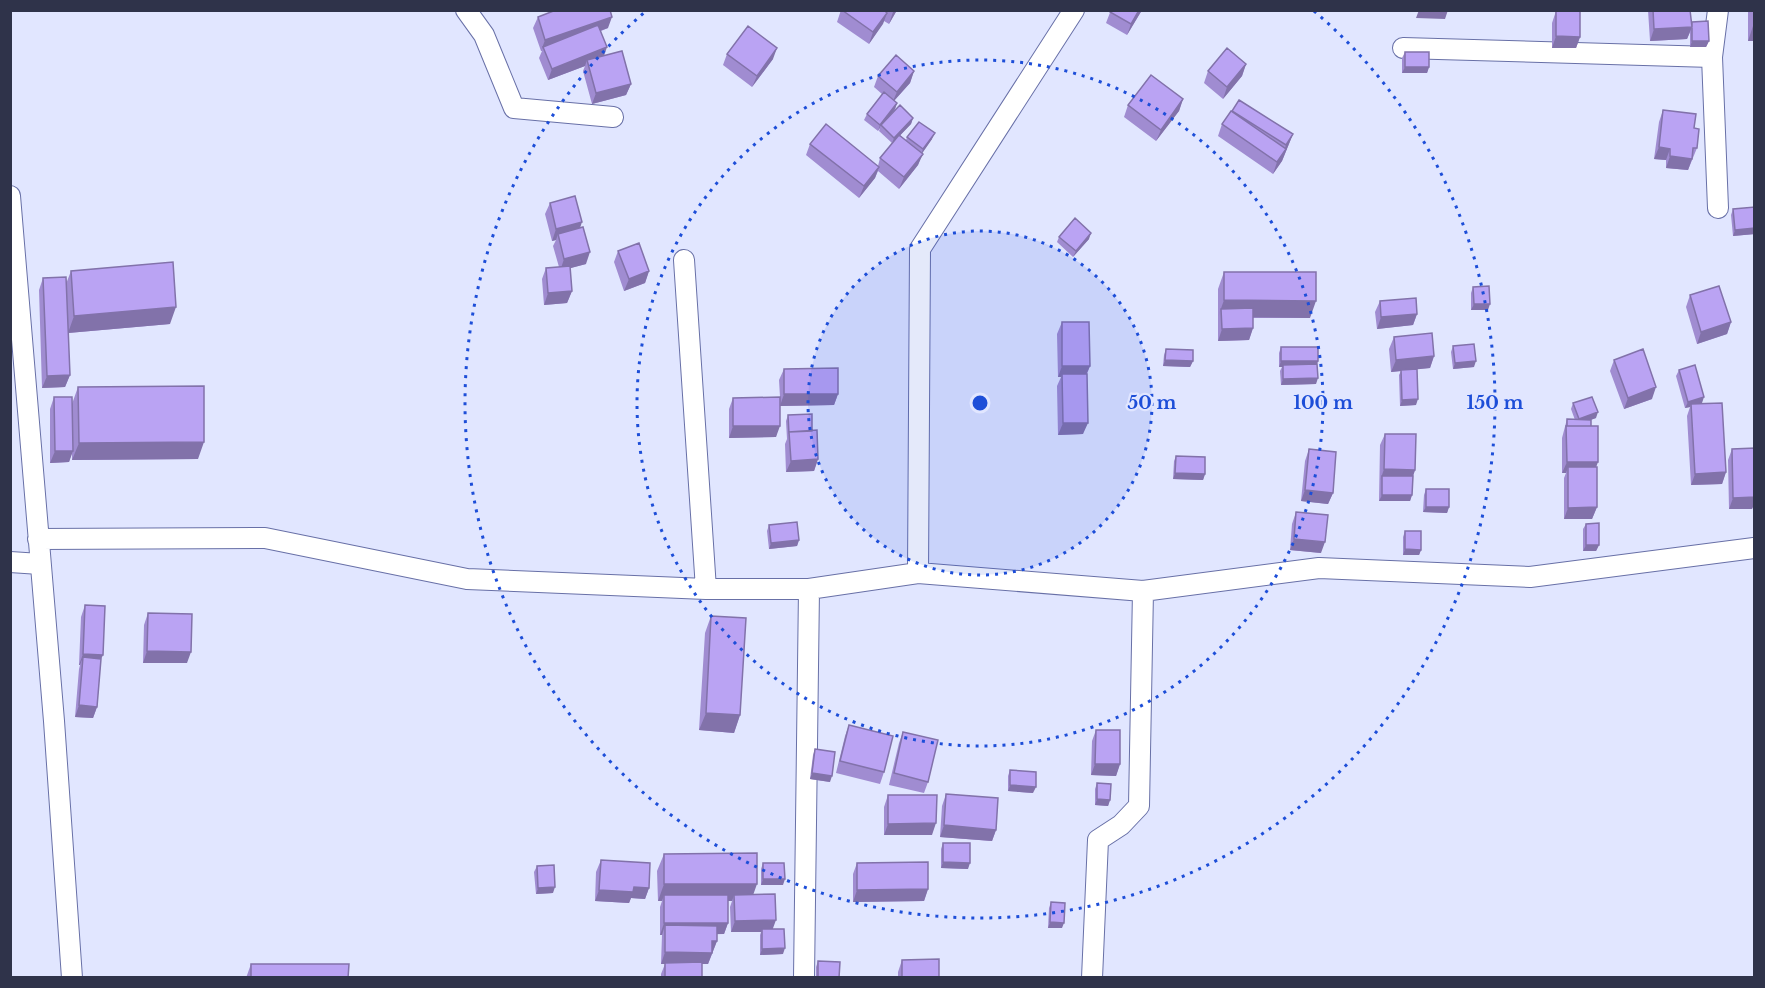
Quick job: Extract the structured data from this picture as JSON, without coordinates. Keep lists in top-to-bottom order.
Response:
{
  "rings": ["50 m", "100 m", "150 m"]
}
